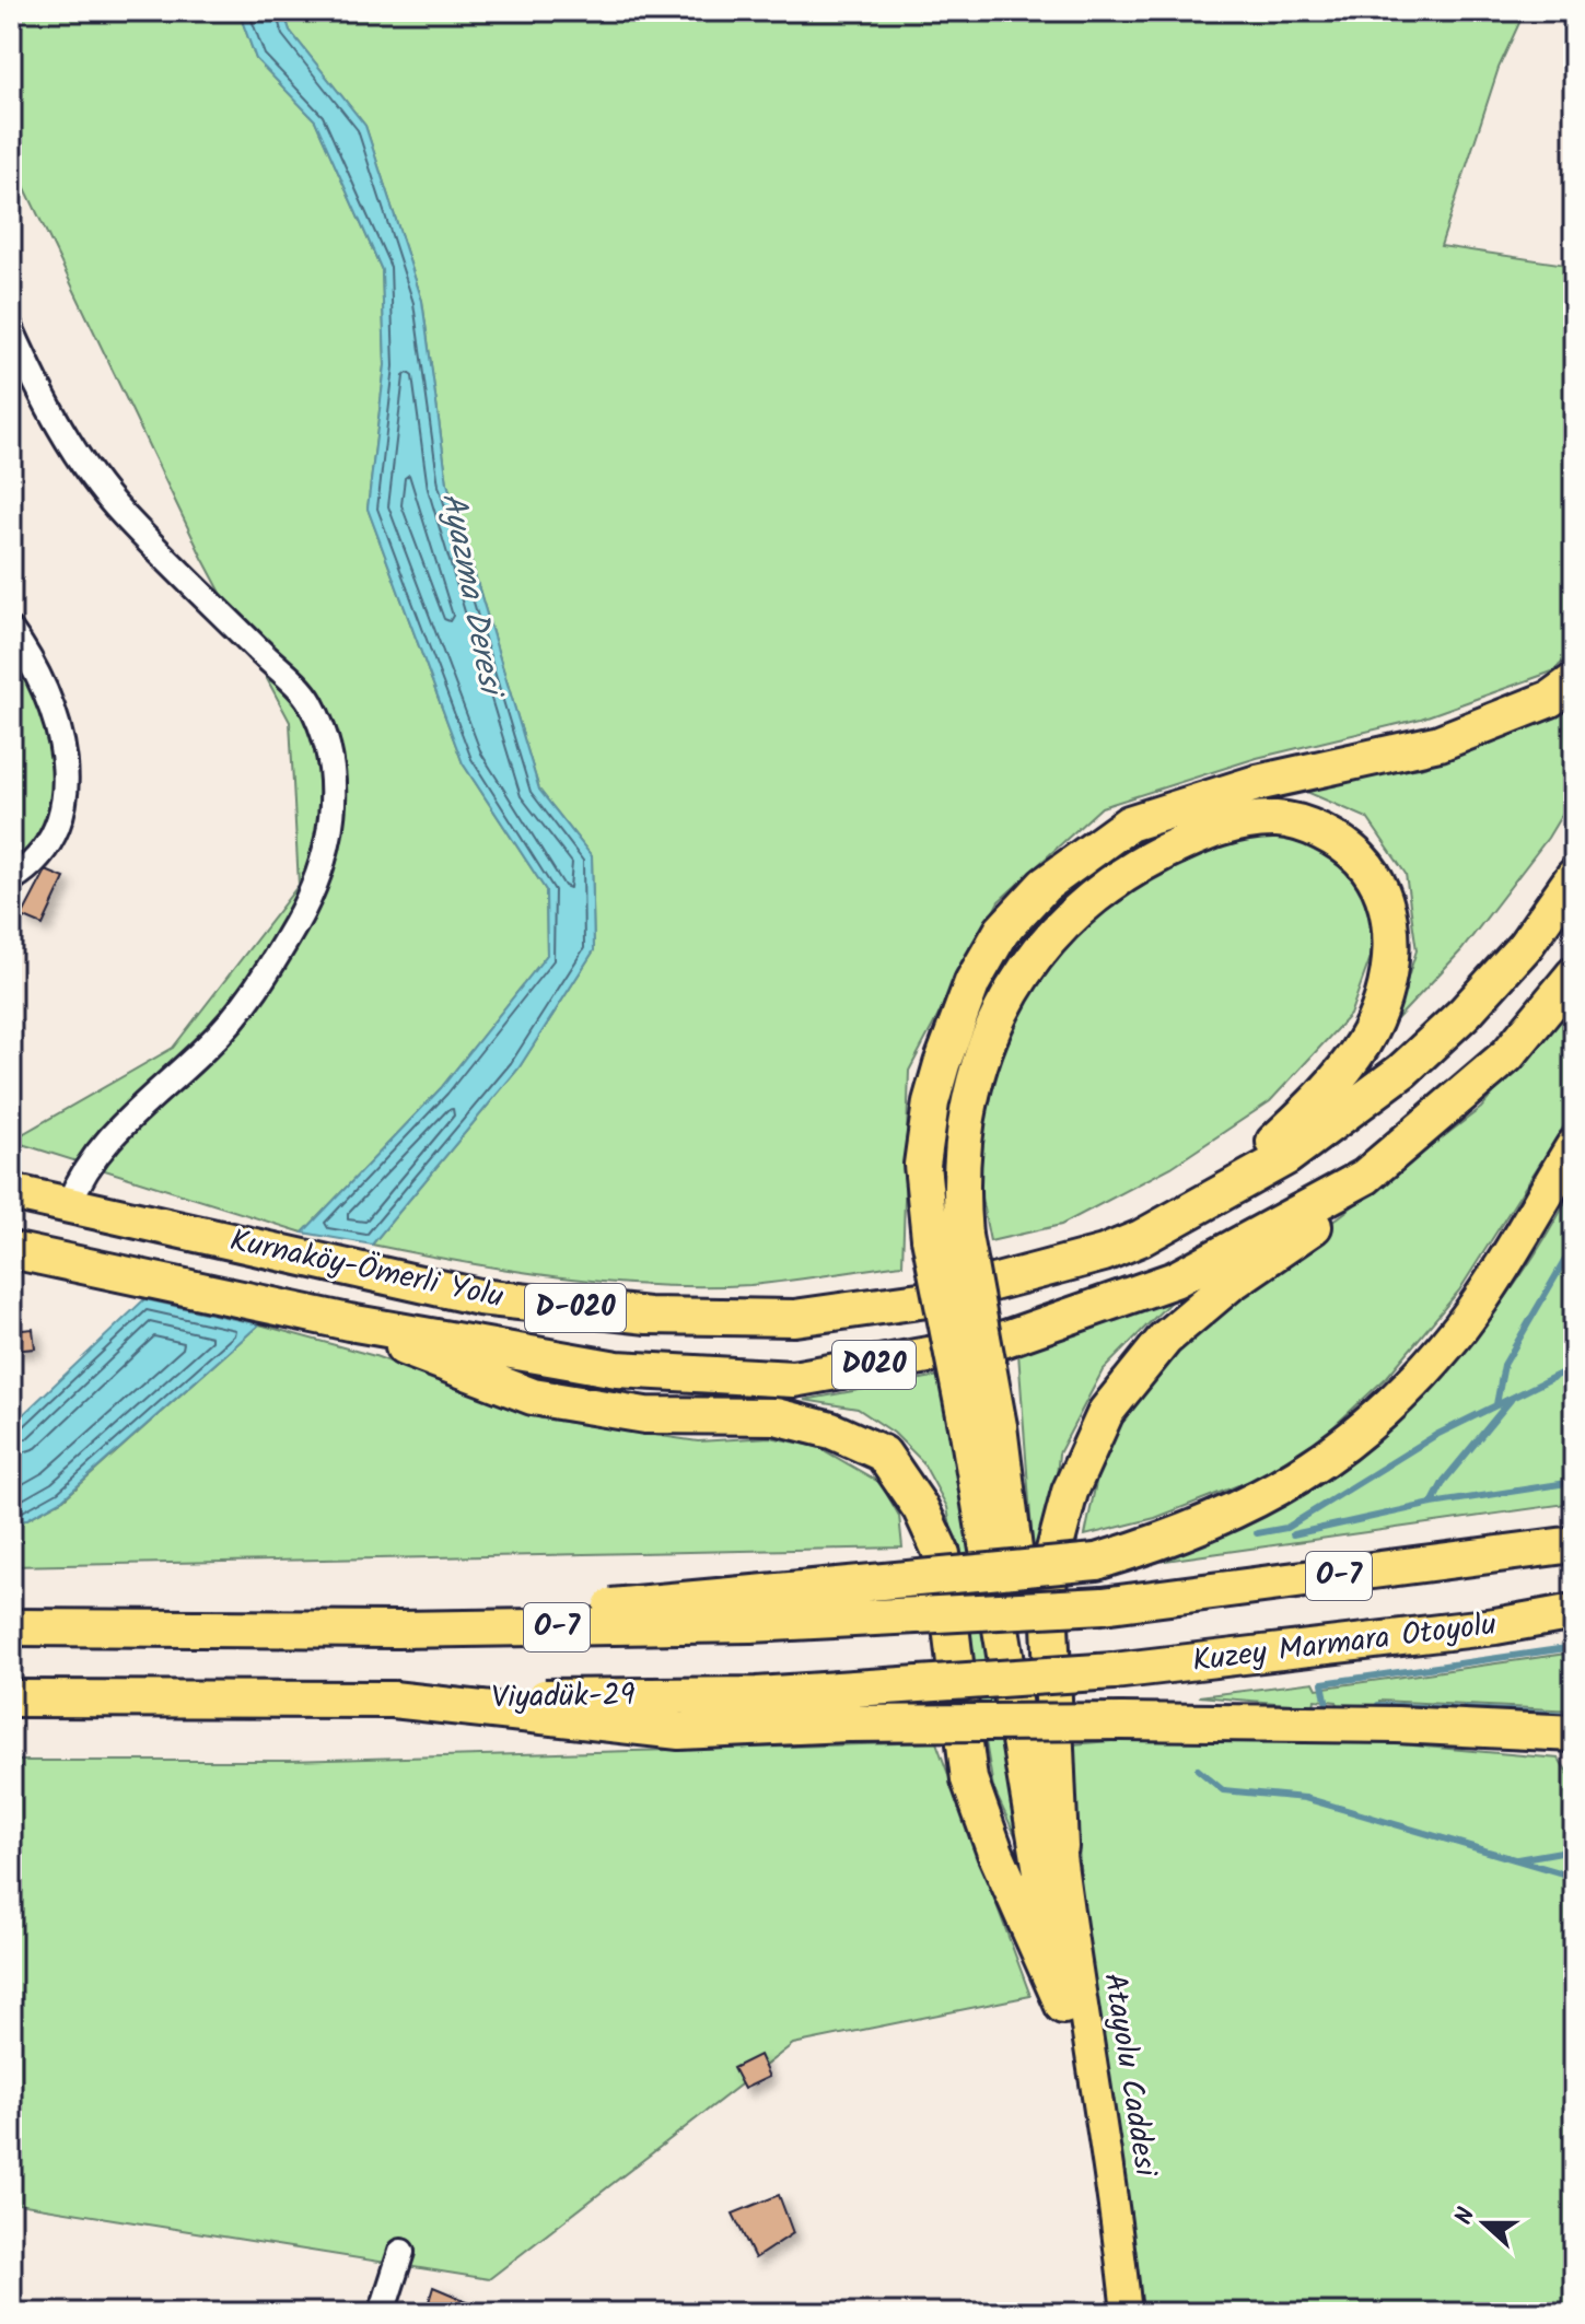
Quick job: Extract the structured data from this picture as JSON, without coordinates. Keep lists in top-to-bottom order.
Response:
{
  "streets": {
    "highway": [
      "Kurnaköy-Ömerli Yolu",
      "D-020",
      "D020",
      "O-7",
      "Kuzey Marmara Otoyolu",
      "Viyadük-29"
    ],
    "main road": ["Atayolu Caddesi"]
  },
  "crossings": [
    ["Kuzey Marmara Otoyolu", "Viyadük-29"]
  ],
  "water": ["Ayazma Deresi"],
  "north": "left"
}
